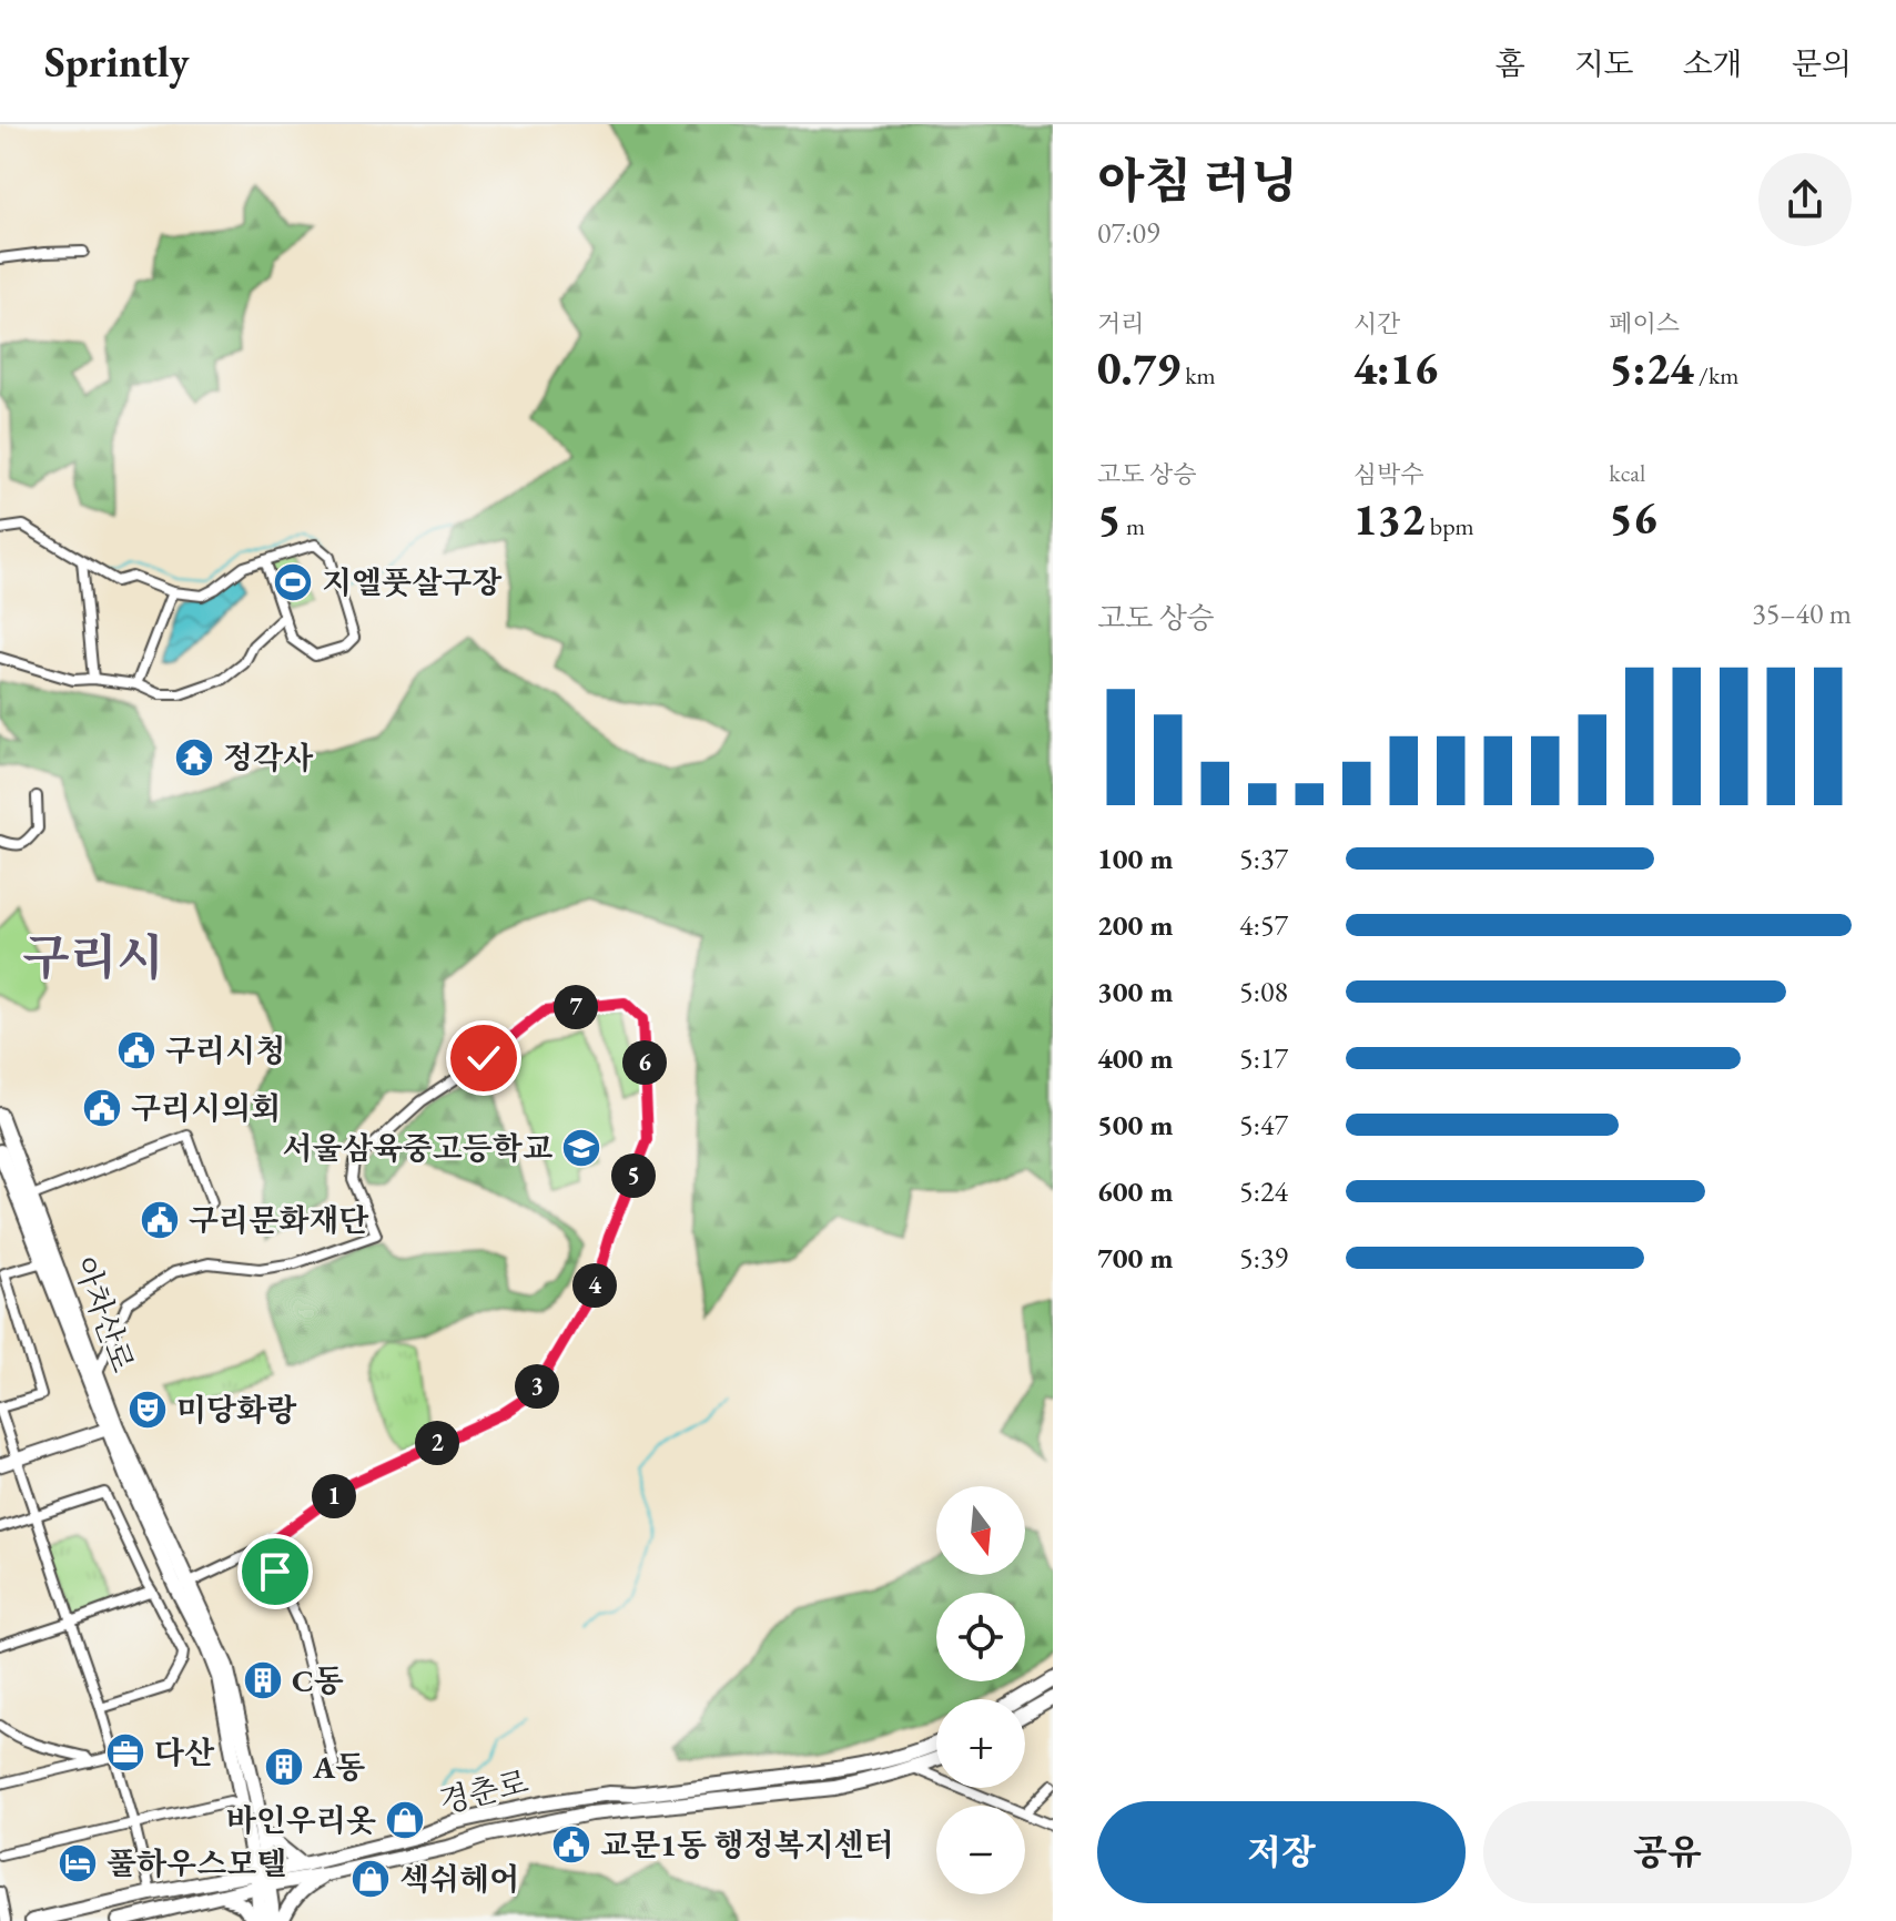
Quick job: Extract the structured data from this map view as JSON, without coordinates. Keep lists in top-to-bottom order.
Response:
{
  "streets": {
    "main road": ["아차산로", "경춘로"]
  },
  "crossings": [
    ["아차산로", "경춘로"]
  ],
  "districts": ["구리시"],
  "places": {
    "sports": ["지엘풋살구장"],
    "temple": ["정각사"],
    "public building": [
      "구리시청",
      "구리시의회",
      "구리문화재단",
      "교문1동 행정복지센터"
    ],
    "school or university": ["서울삼육중고등학교"],
    "theatre": ["미당화랑"],
    "building": ["C동", "A동"],
    "office": ["다산"],
    "shop": ["바인우리옷", "섹쉬헤어"],
    "hotel": ["풀하우스모텔"]
  },
  "north": "bottom",
  "page": {
    "header": "Sprintly",
    "nav": [
      "홈",
      "지도",
      "소개",
      "문의"
    ],
    "heading": ["아침 러닝", "07:09"],
    "stats": [
      ["거리", "0.79 km"],
      ["시간", "4:16"],
      ["페이스", "5:24 /km"],
      ["고도 상승", "5 m"],
      ["심박수", "132 bpm"],
      ["kcal", "56"]
    ],
    "chart": ["고도 상승", "35–40 m"],
    "list": [
      {
        "name": "100 m",
        "note": "5:37"
      },
      {
        "name": "200 m",
        "note": "4:57"
      },
      {
        "name": "300 m",
        "note": "5:08"
      },
      {
        "name": "400 m",
        "note": "5:17"
      },
      {
        "name": "500 m",
        "note": "5:47"
      },
      {
        "name": "600 m",
        "note": "5:24"
      },
      {
        "name": "700 m",
        "note": "5:39"
      }
    ],
    "pins": [
      "7",
      "6",
      "5",
      "4",
      "3",
      "2",
      "1"
    ],
    "map_buttons": ["+", "−"],
    "buttons": ["저장", "공유"]
  }
}
